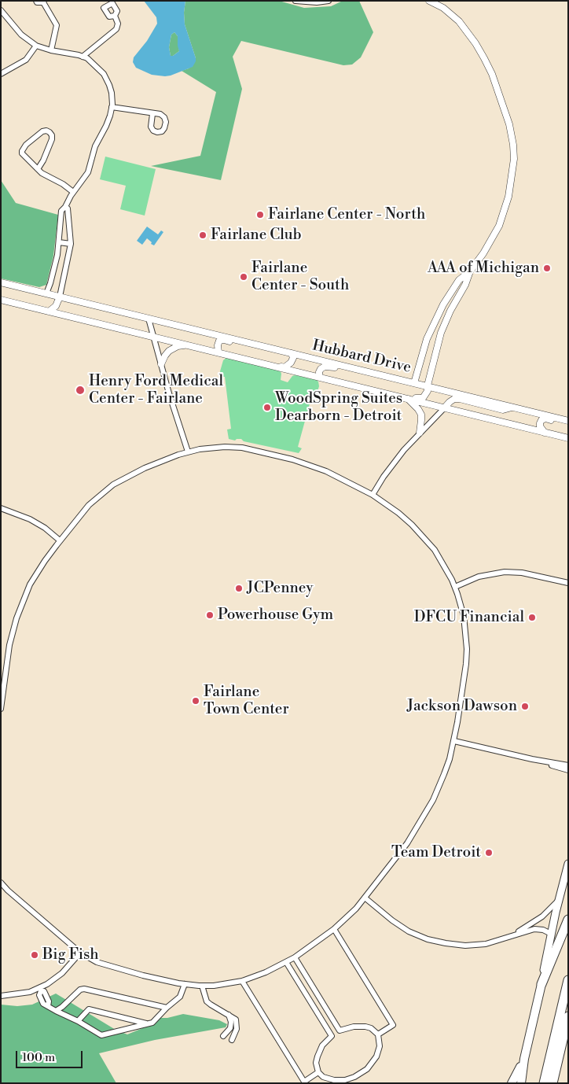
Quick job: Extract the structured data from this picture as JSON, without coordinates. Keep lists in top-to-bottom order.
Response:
{
  "streets": {
    "street": ["Hubbard Drive"]
  },
  "places": [
    "Fairlane Center - North",
    "Fairlane Club",
    "AAA of Michigan",
    "Fairlane Center - South",
    "Henry Ford Medical Center - Fairlane",
    "WoodSpring Suites Dearborn - Detroit",
    "JCPenney",
    "Powerhouse Gym",
    "DFCU Financial",
    "Fairlane Town Center",
    "Jackson Dawson",
    "Team Detroit",
    "Big Fish"
  ],
  "scale_bar": "100 m"
}
